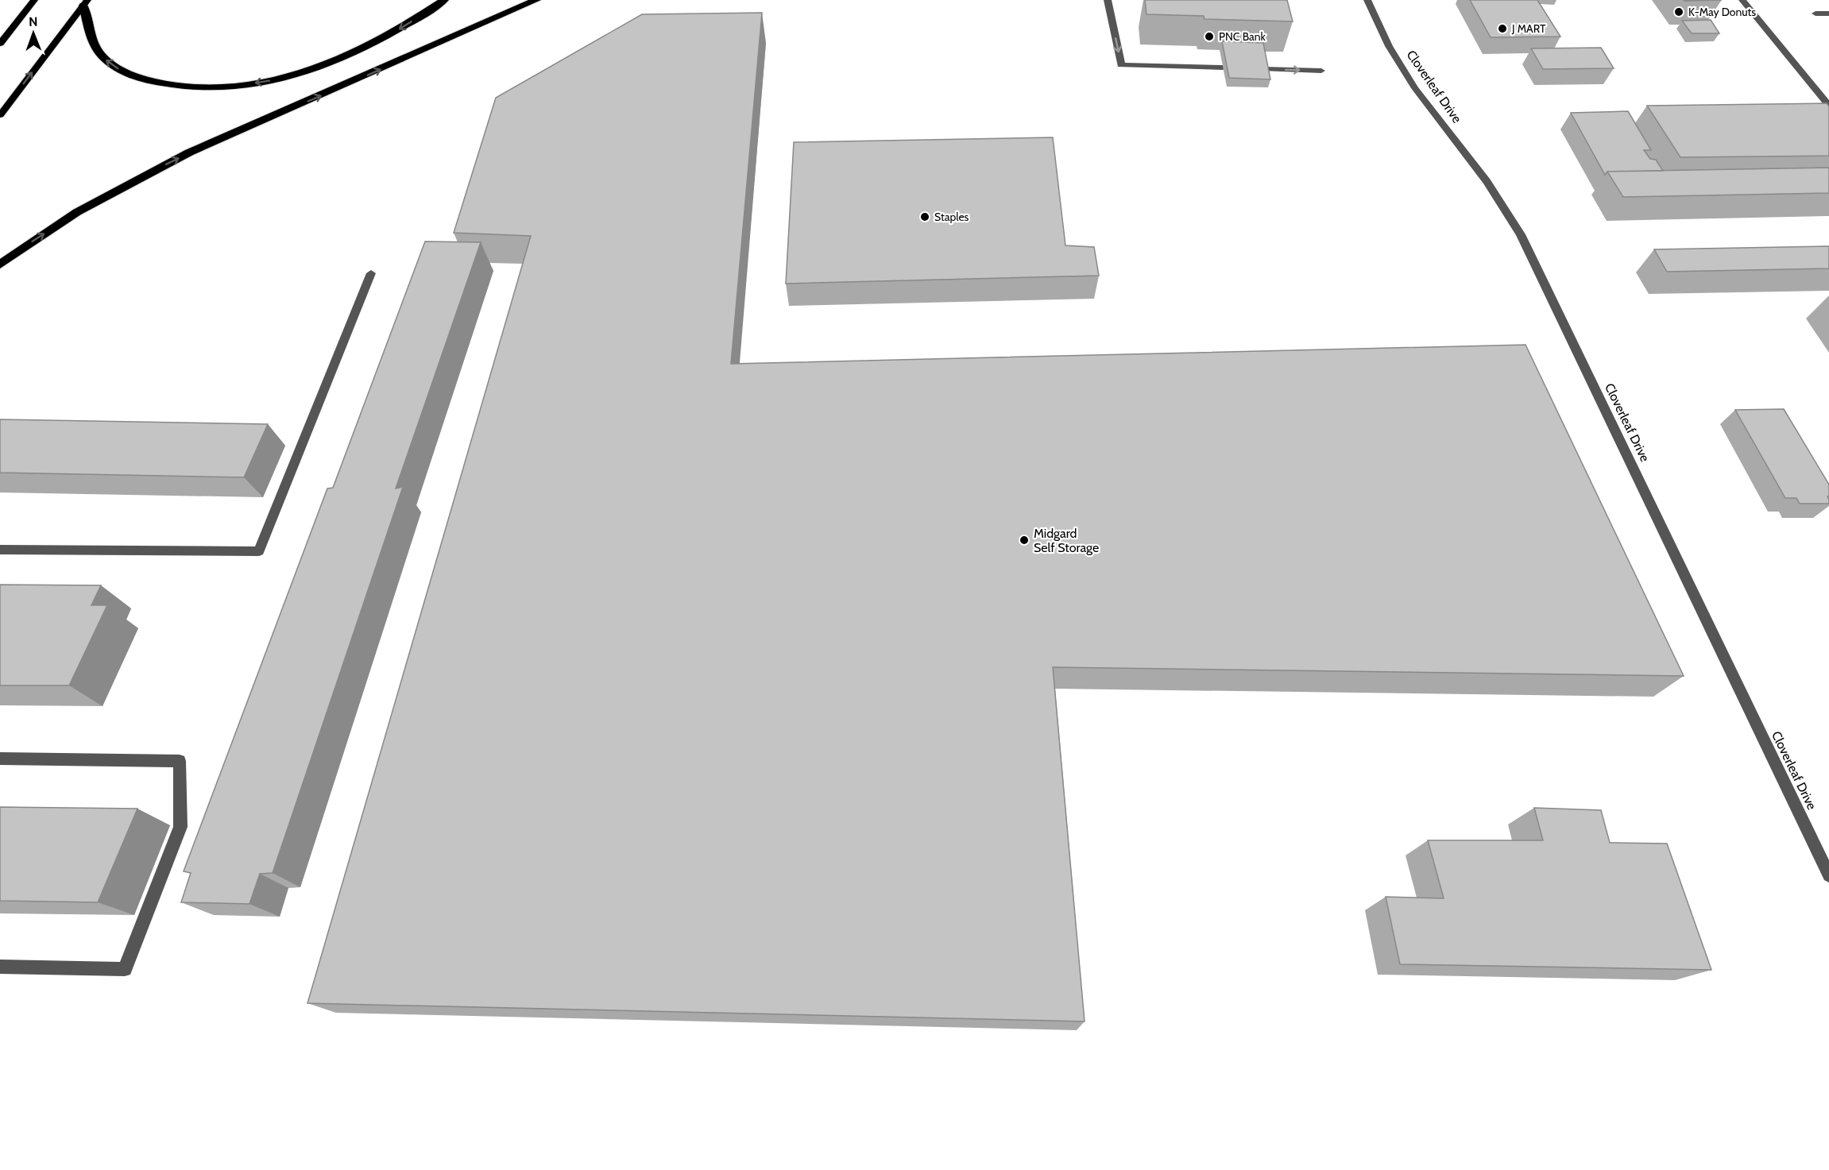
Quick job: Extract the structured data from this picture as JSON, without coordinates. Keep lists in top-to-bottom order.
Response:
{
  "streets": {
    "street": ["Cloverleaf Drive"]
  },
  "places": [
    "K-May Donuts",
    "J MART",
    "PNC Bank",
    "Staples",
    "Midgard Self Storage"
  ],
  "north": "top"
}
